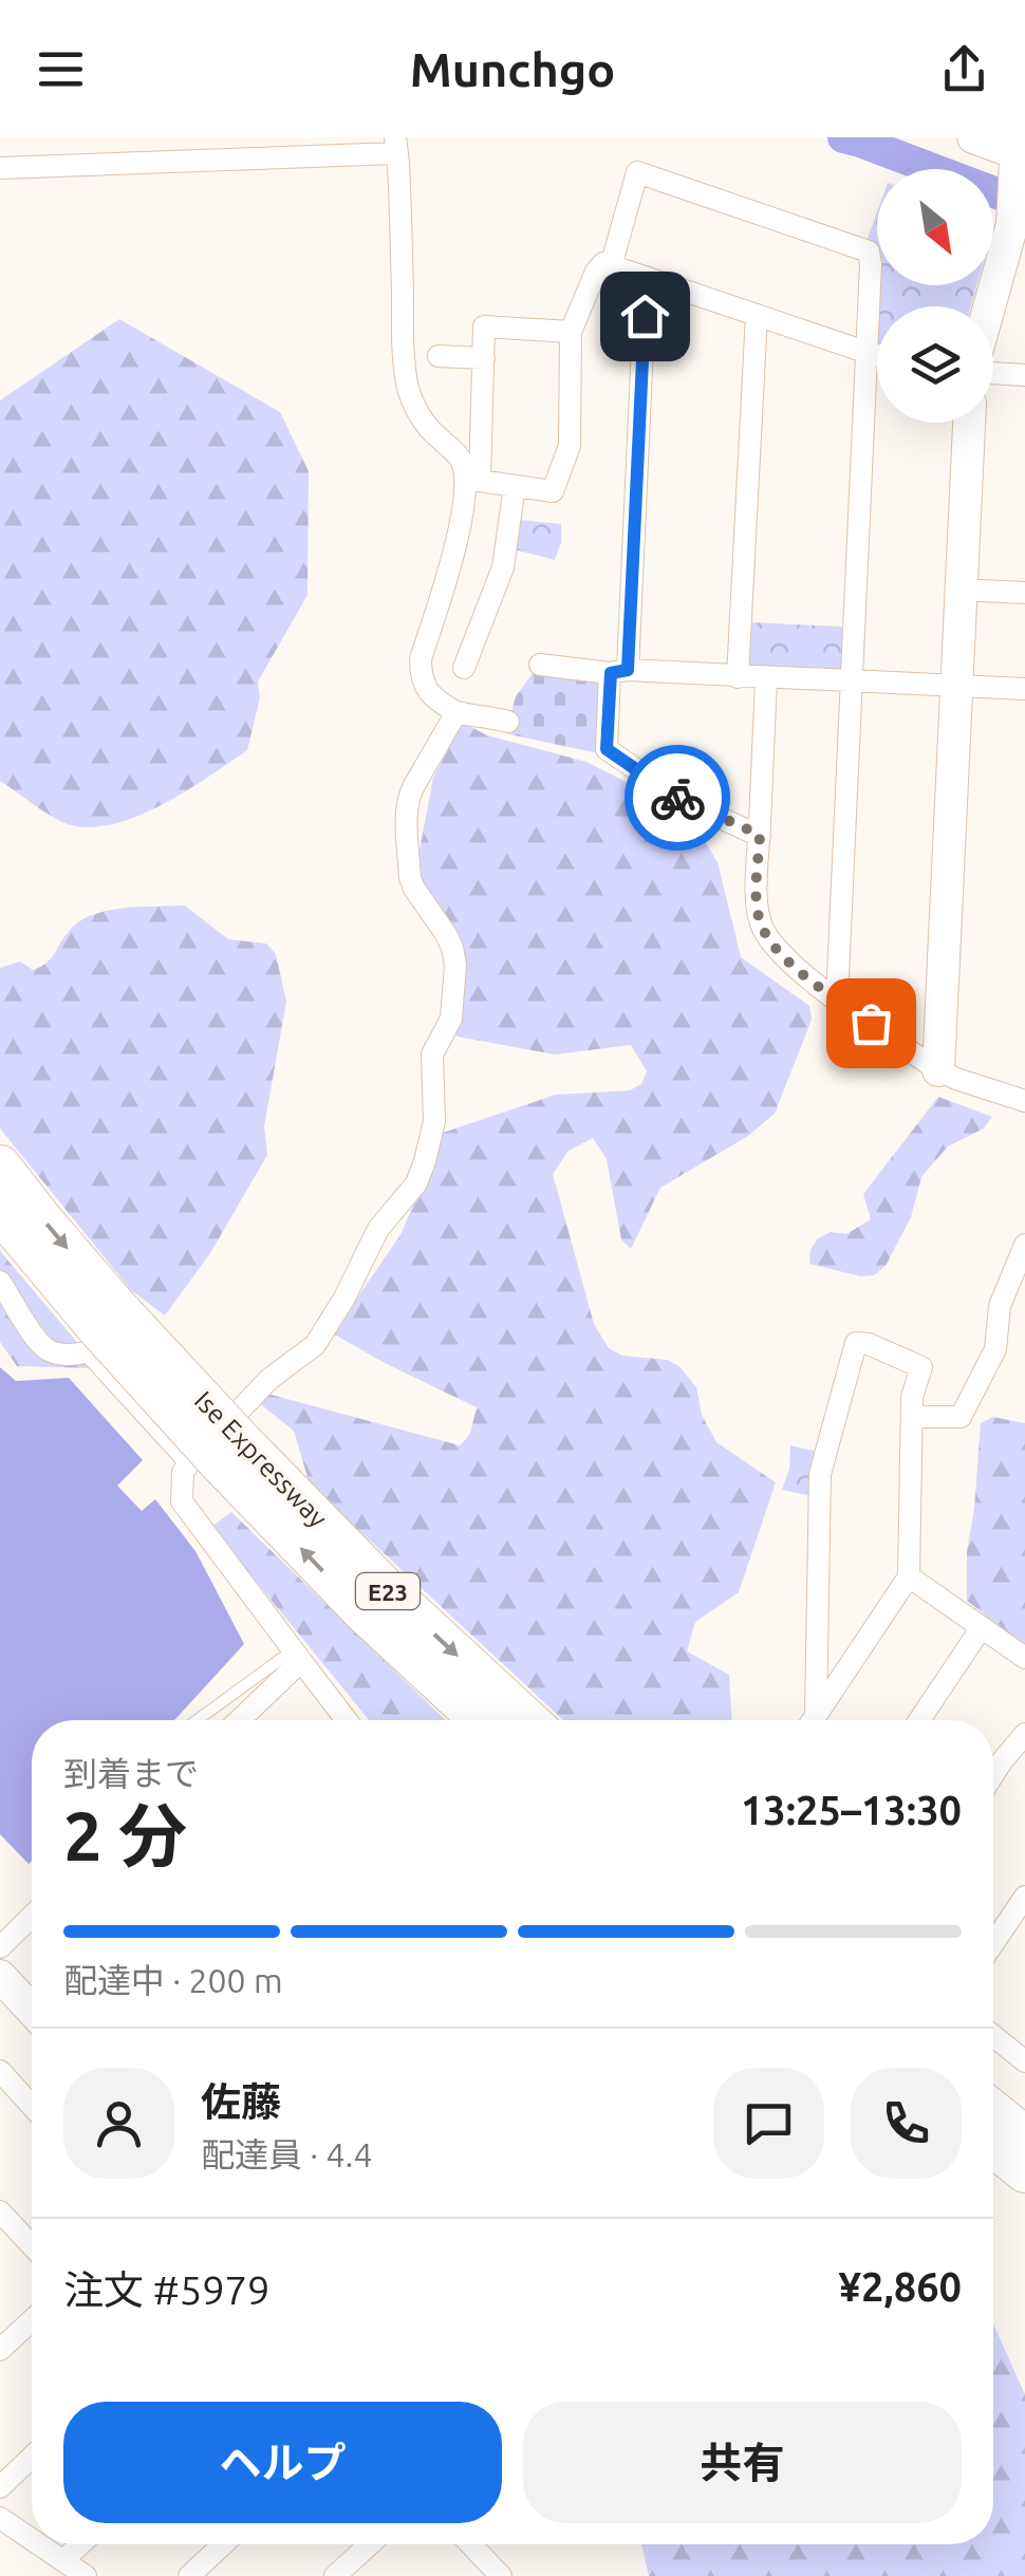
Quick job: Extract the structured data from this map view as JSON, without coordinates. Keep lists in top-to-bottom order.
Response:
{
  "streets": {
    "highway": ["Ise Expressway", "E23"]
  },
  "north": "bottom right",
  "page": {
    "header": "Munchgo",
    "heading": ["2 分", "到着まで", "13:25–13:30"],
    "panel": [
      "佐藤",
      "配達員 · 4.4",
      "注文 #5979",
      "¥2,860"
    ],
    "bar": "配達中 · 200 m",
    "buttons": ["ヘルプ", "共有"]
  }
}
